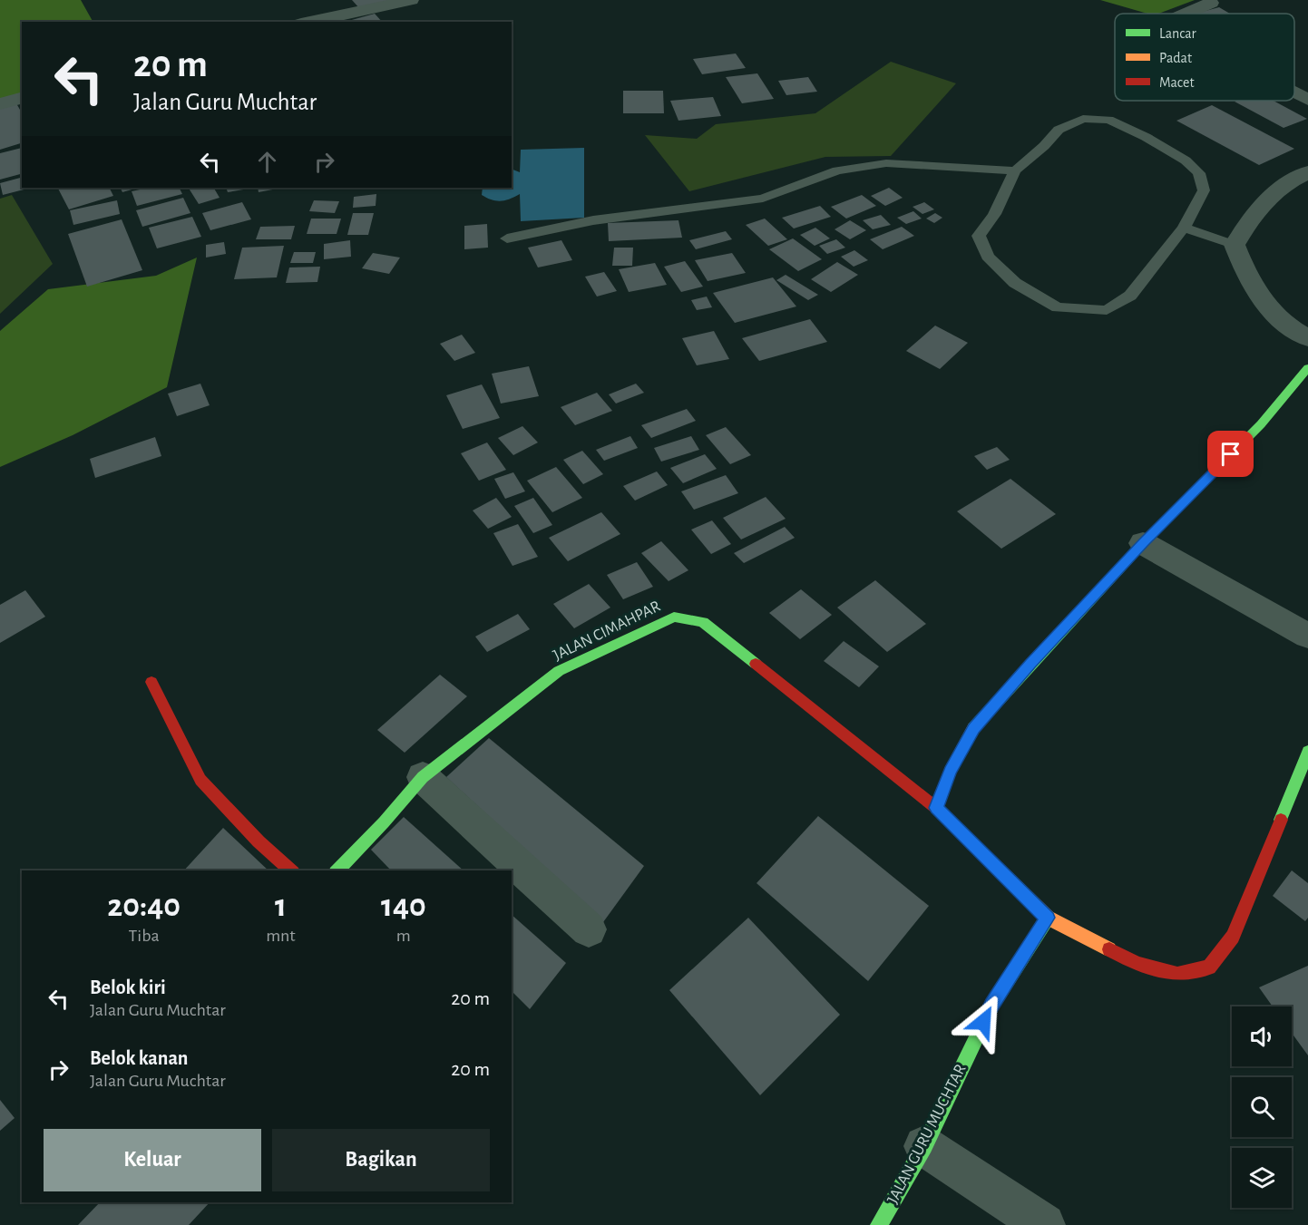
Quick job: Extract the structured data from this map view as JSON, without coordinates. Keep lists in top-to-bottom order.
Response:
{
  "streets": {
    "street": ["JALAN CIMAHPAR", "JALAN GURU MUCHTAR"]
  },
  "legend": ["Lancar", "Padat", "Macet"],
  "page": {
    "turn": ["20 m", "Jalan Guru Muchtar"],
    "eta": [
      "20:40",
      "Tiba",
      "1",
      "mnt",
      "140",
      "m"
    ],
    "list": [
      {
        "name": "Belok kiri",
        "note": "Jalan Guru Muchtar",
        "value": "20 m"
      },
      {
        "name": "Belok kanan",
        "note": "Jalan Guru Muchtar",
        "value": "20 m"
      }
    ],
    "buttons": ["Keluar", "Bagikan"]
  }
}
